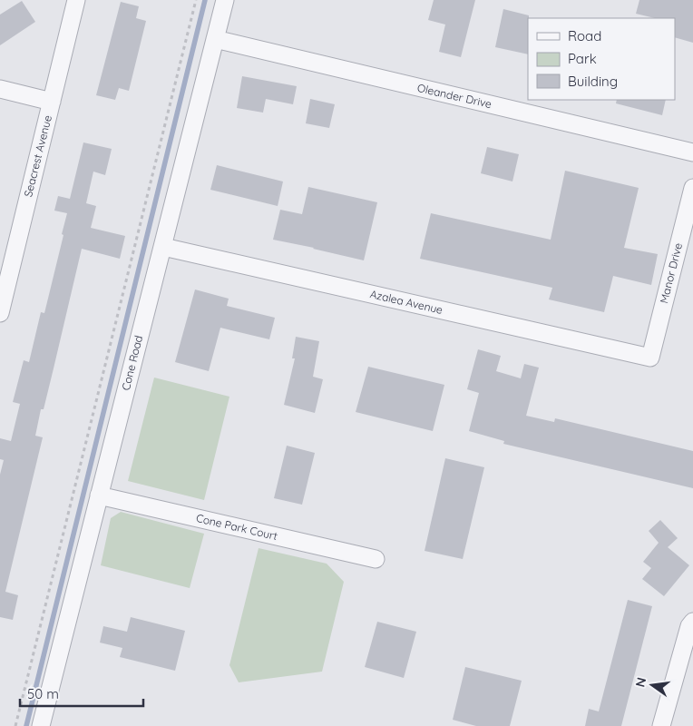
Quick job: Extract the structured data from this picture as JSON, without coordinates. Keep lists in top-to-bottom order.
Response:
{
  "streets": {
    "street": [
      "Oleander Drive",
      "Seacrest Avenue",
      "Manor Drive",
      "Azalea Avenue",
      "Cone Road",
      "Cone Park Court"
    ]
  },
  "crossings": [
    ["Oleander Drive", "Cone Road"],
    ["Manor Drive", "Azalea Avenue"],
    ["Azalea Avenue", "Cone Road"],
    ["Cone Road", "Cone Park Court"]
  ],
  "legend": ["Road", "Park", "Building"],
  "scale_bar": "50 m",
  "north": "left"
}
